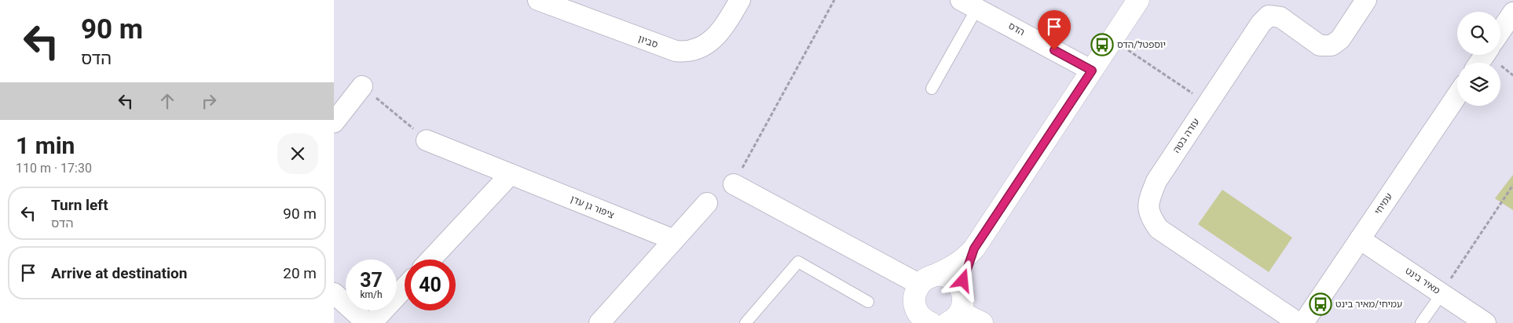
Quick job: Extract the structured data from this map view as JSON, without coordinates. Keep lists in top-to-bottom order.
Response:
{
  "streets": {
    "street": [
      "הדס",
      "סביון",
      "עזרה בטה",
      "עמיחי",
      "ציפור גן עדן",
      "מאיר בינט"
    ]
  },
  "crossings": [
    ["עמיחי", "מאיר בינט"]
  ],
  "places": {
    "bus stop": ["יוספטל/הדס", "עמיחי/מאיר בינט"]
  },
  "page": {
    "turn": ["90 m", "הדס"],
    "heading": ["1 min", "110 m · 17:30"],
    "list": [
      {
        "name": "Turn left",
        "note": "הדס",
        "value": "90 m"
      },
      {
        "name": "Arrive at destination",
        "value": "20 m"
      }
    ],
    "speed": "37 km/h",
    "limit": "40"
  }
}
